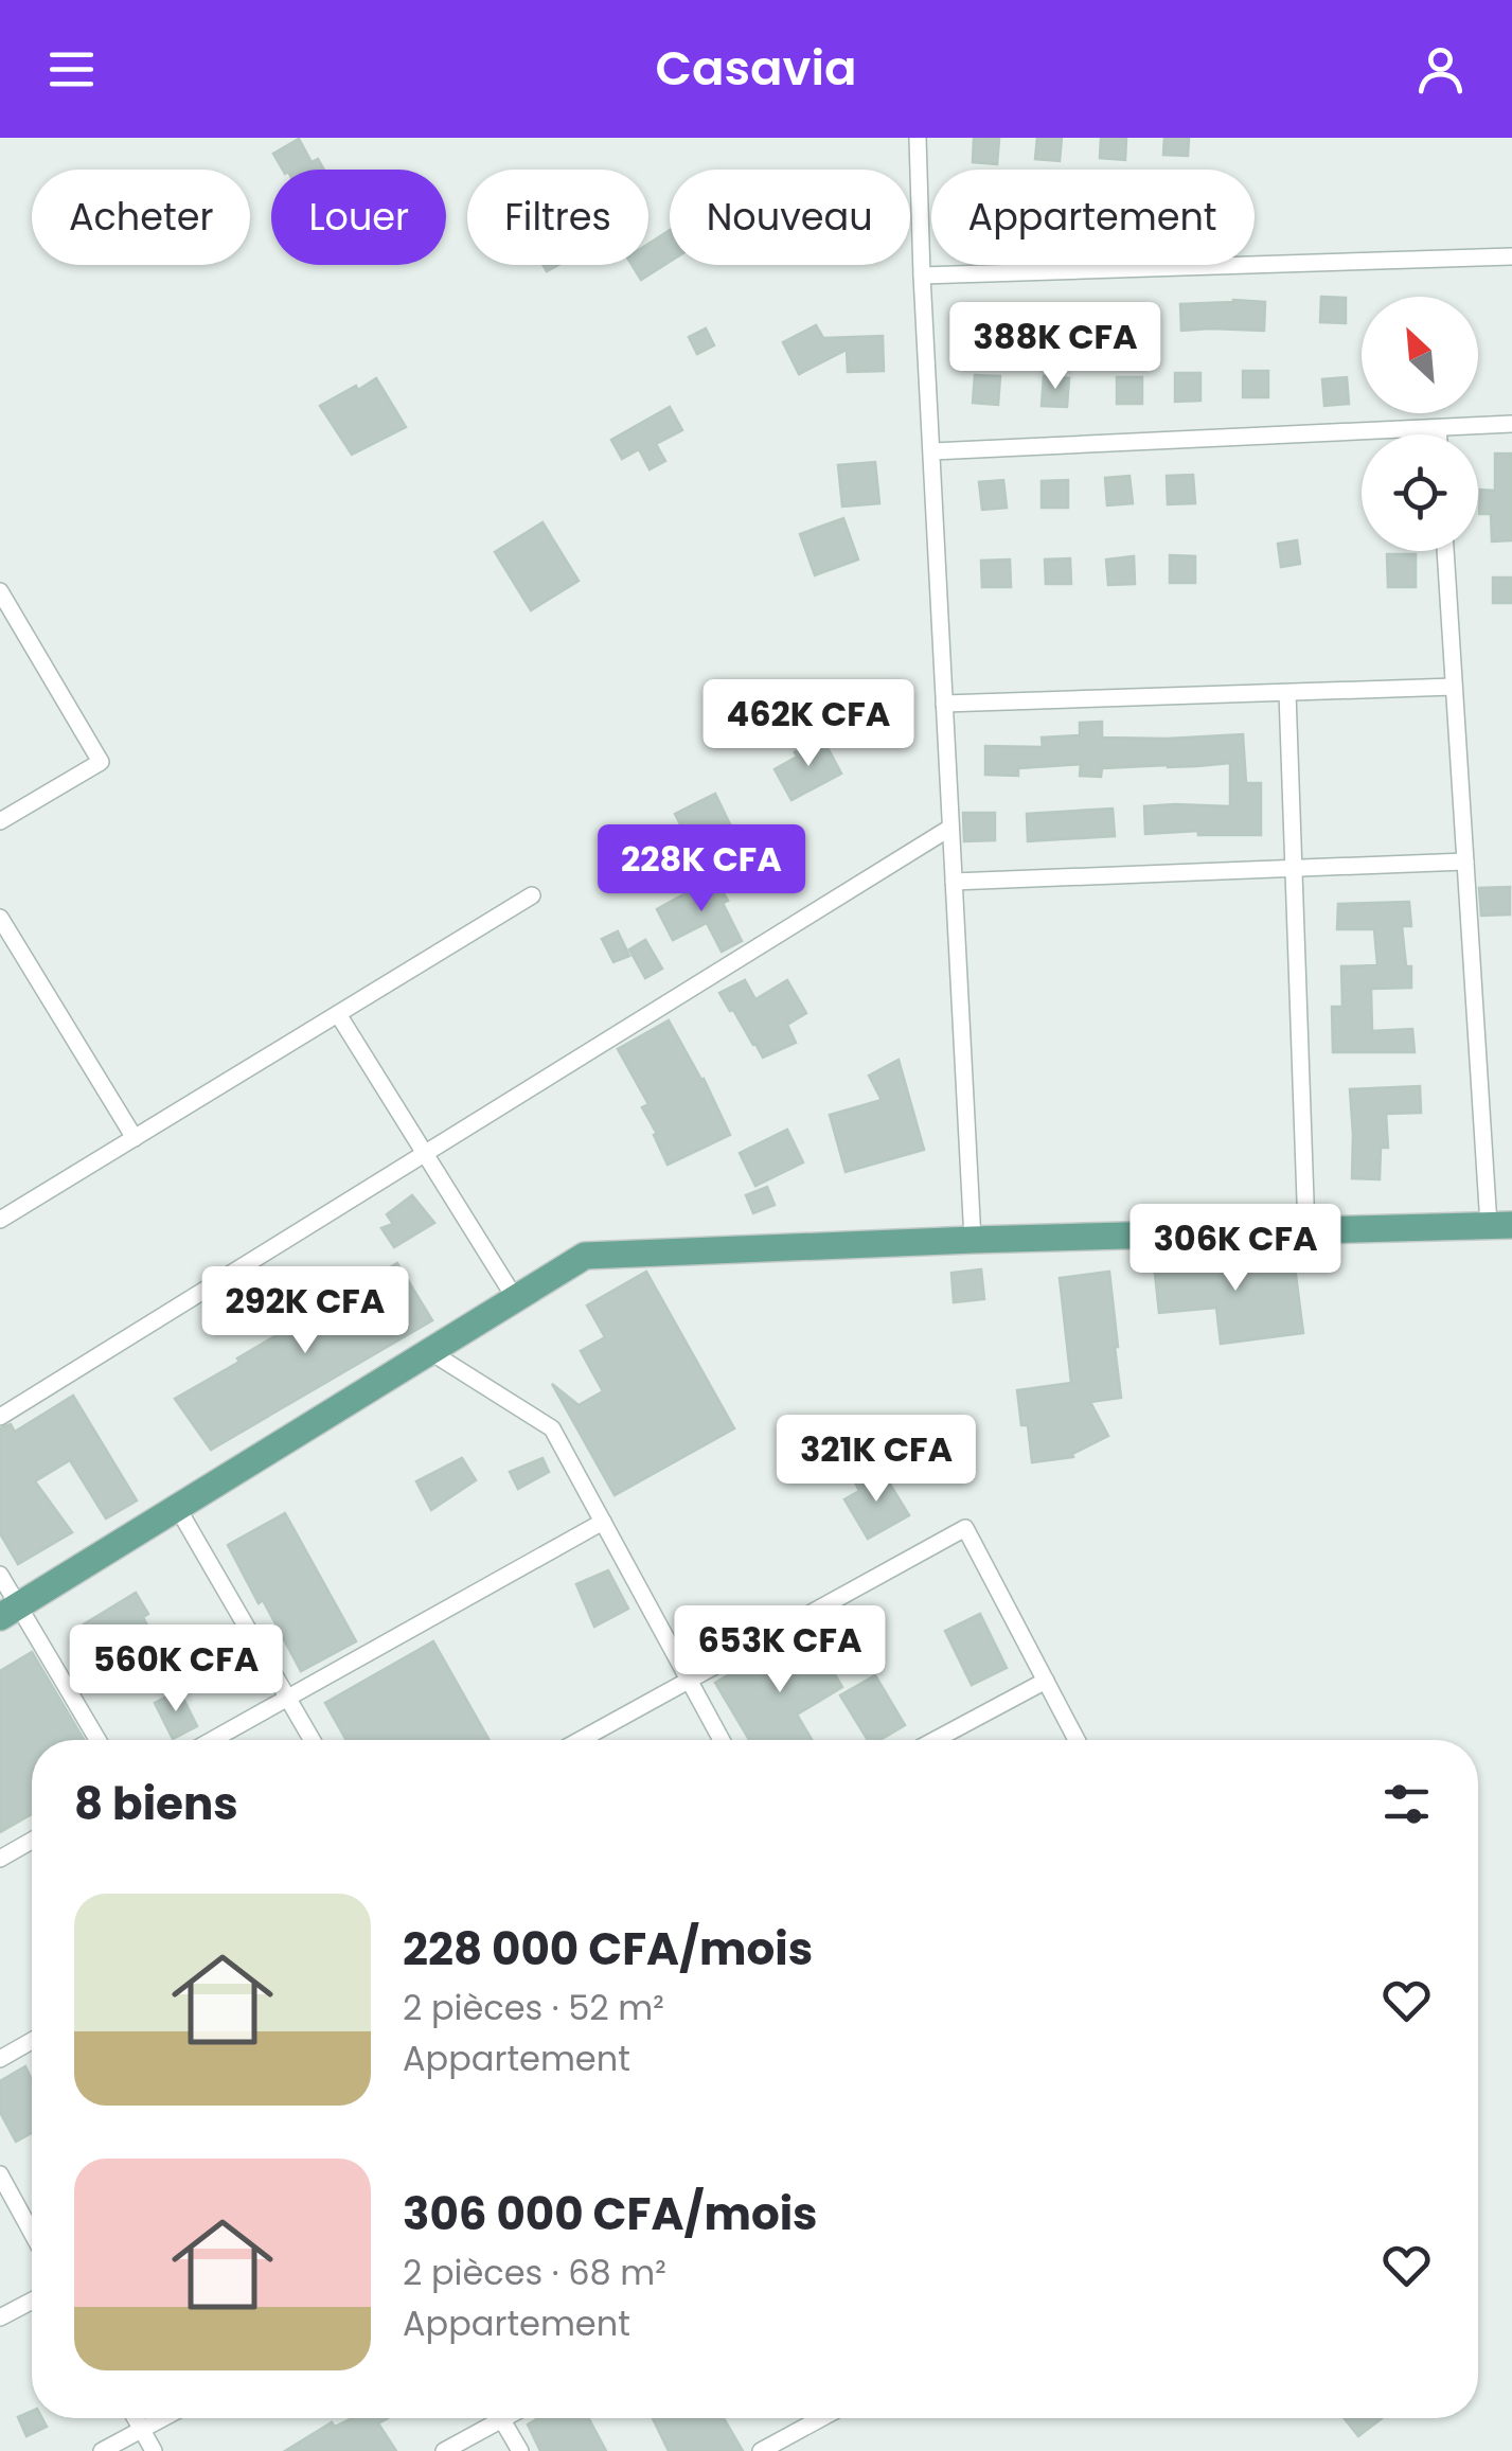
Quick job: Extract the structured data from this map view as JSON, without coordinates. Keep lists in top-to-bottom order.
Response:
{
  "north": "top left",
  "page": {
    "header": "Casavia",
    "chip": [
      "Acheter",
      "Louer",
      "Filtres",
      "Nouveau",
      "Appartement"
    ],
    "price": [
      "388K CFA",
      "462K CFA",
      "228K CFA",
      "306K CFA",
      "292K CFA",
      "321K CFA",
      "653K CFA",
      "560K CFA"
    ],
    "heading": "8 biens",
    "list": [
      {
        "name": "228 000 CFA/mois",
        "note": "2 pièces · 52 m² · Appartement"
      },
      {
        "name": "306 000 CFA/mois",
        "note": "2 pièces · 68 m² · Appartement"
      }
    ]
  }
}
